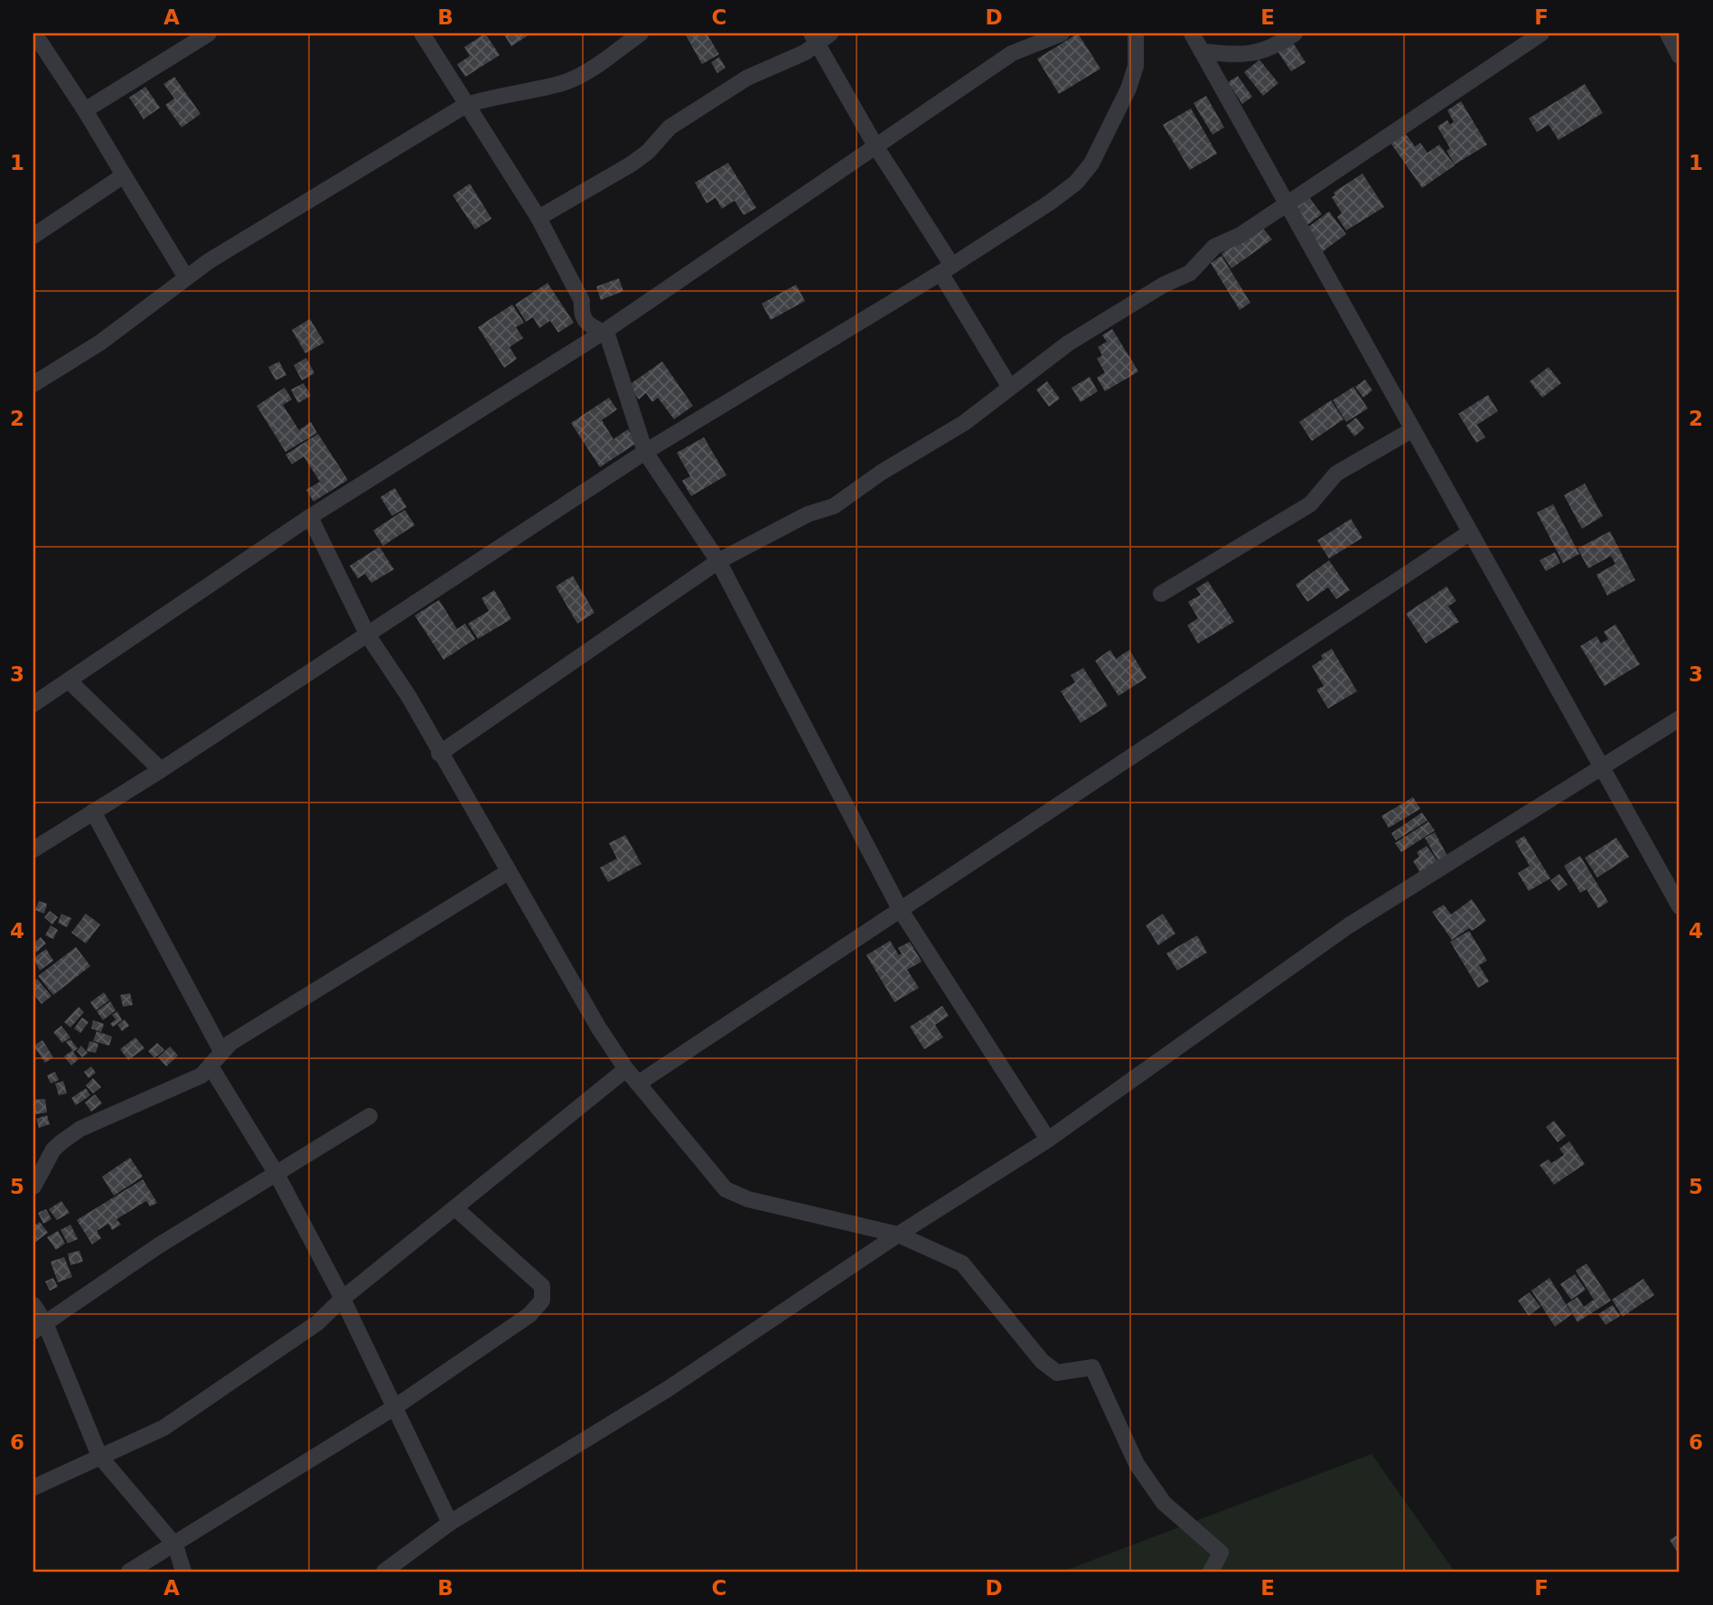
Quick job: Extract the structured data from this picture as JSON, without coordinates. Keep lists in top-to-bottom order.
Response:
{
  "grid": {
    "columns": [
      "A",
      "B",
      "C",
      "D",
      "E",
      "F"
    ],
    "rows": [
      "1",
      "2",
      "3",
      "4",
      "5",
      "6"
    ]
  }
}
